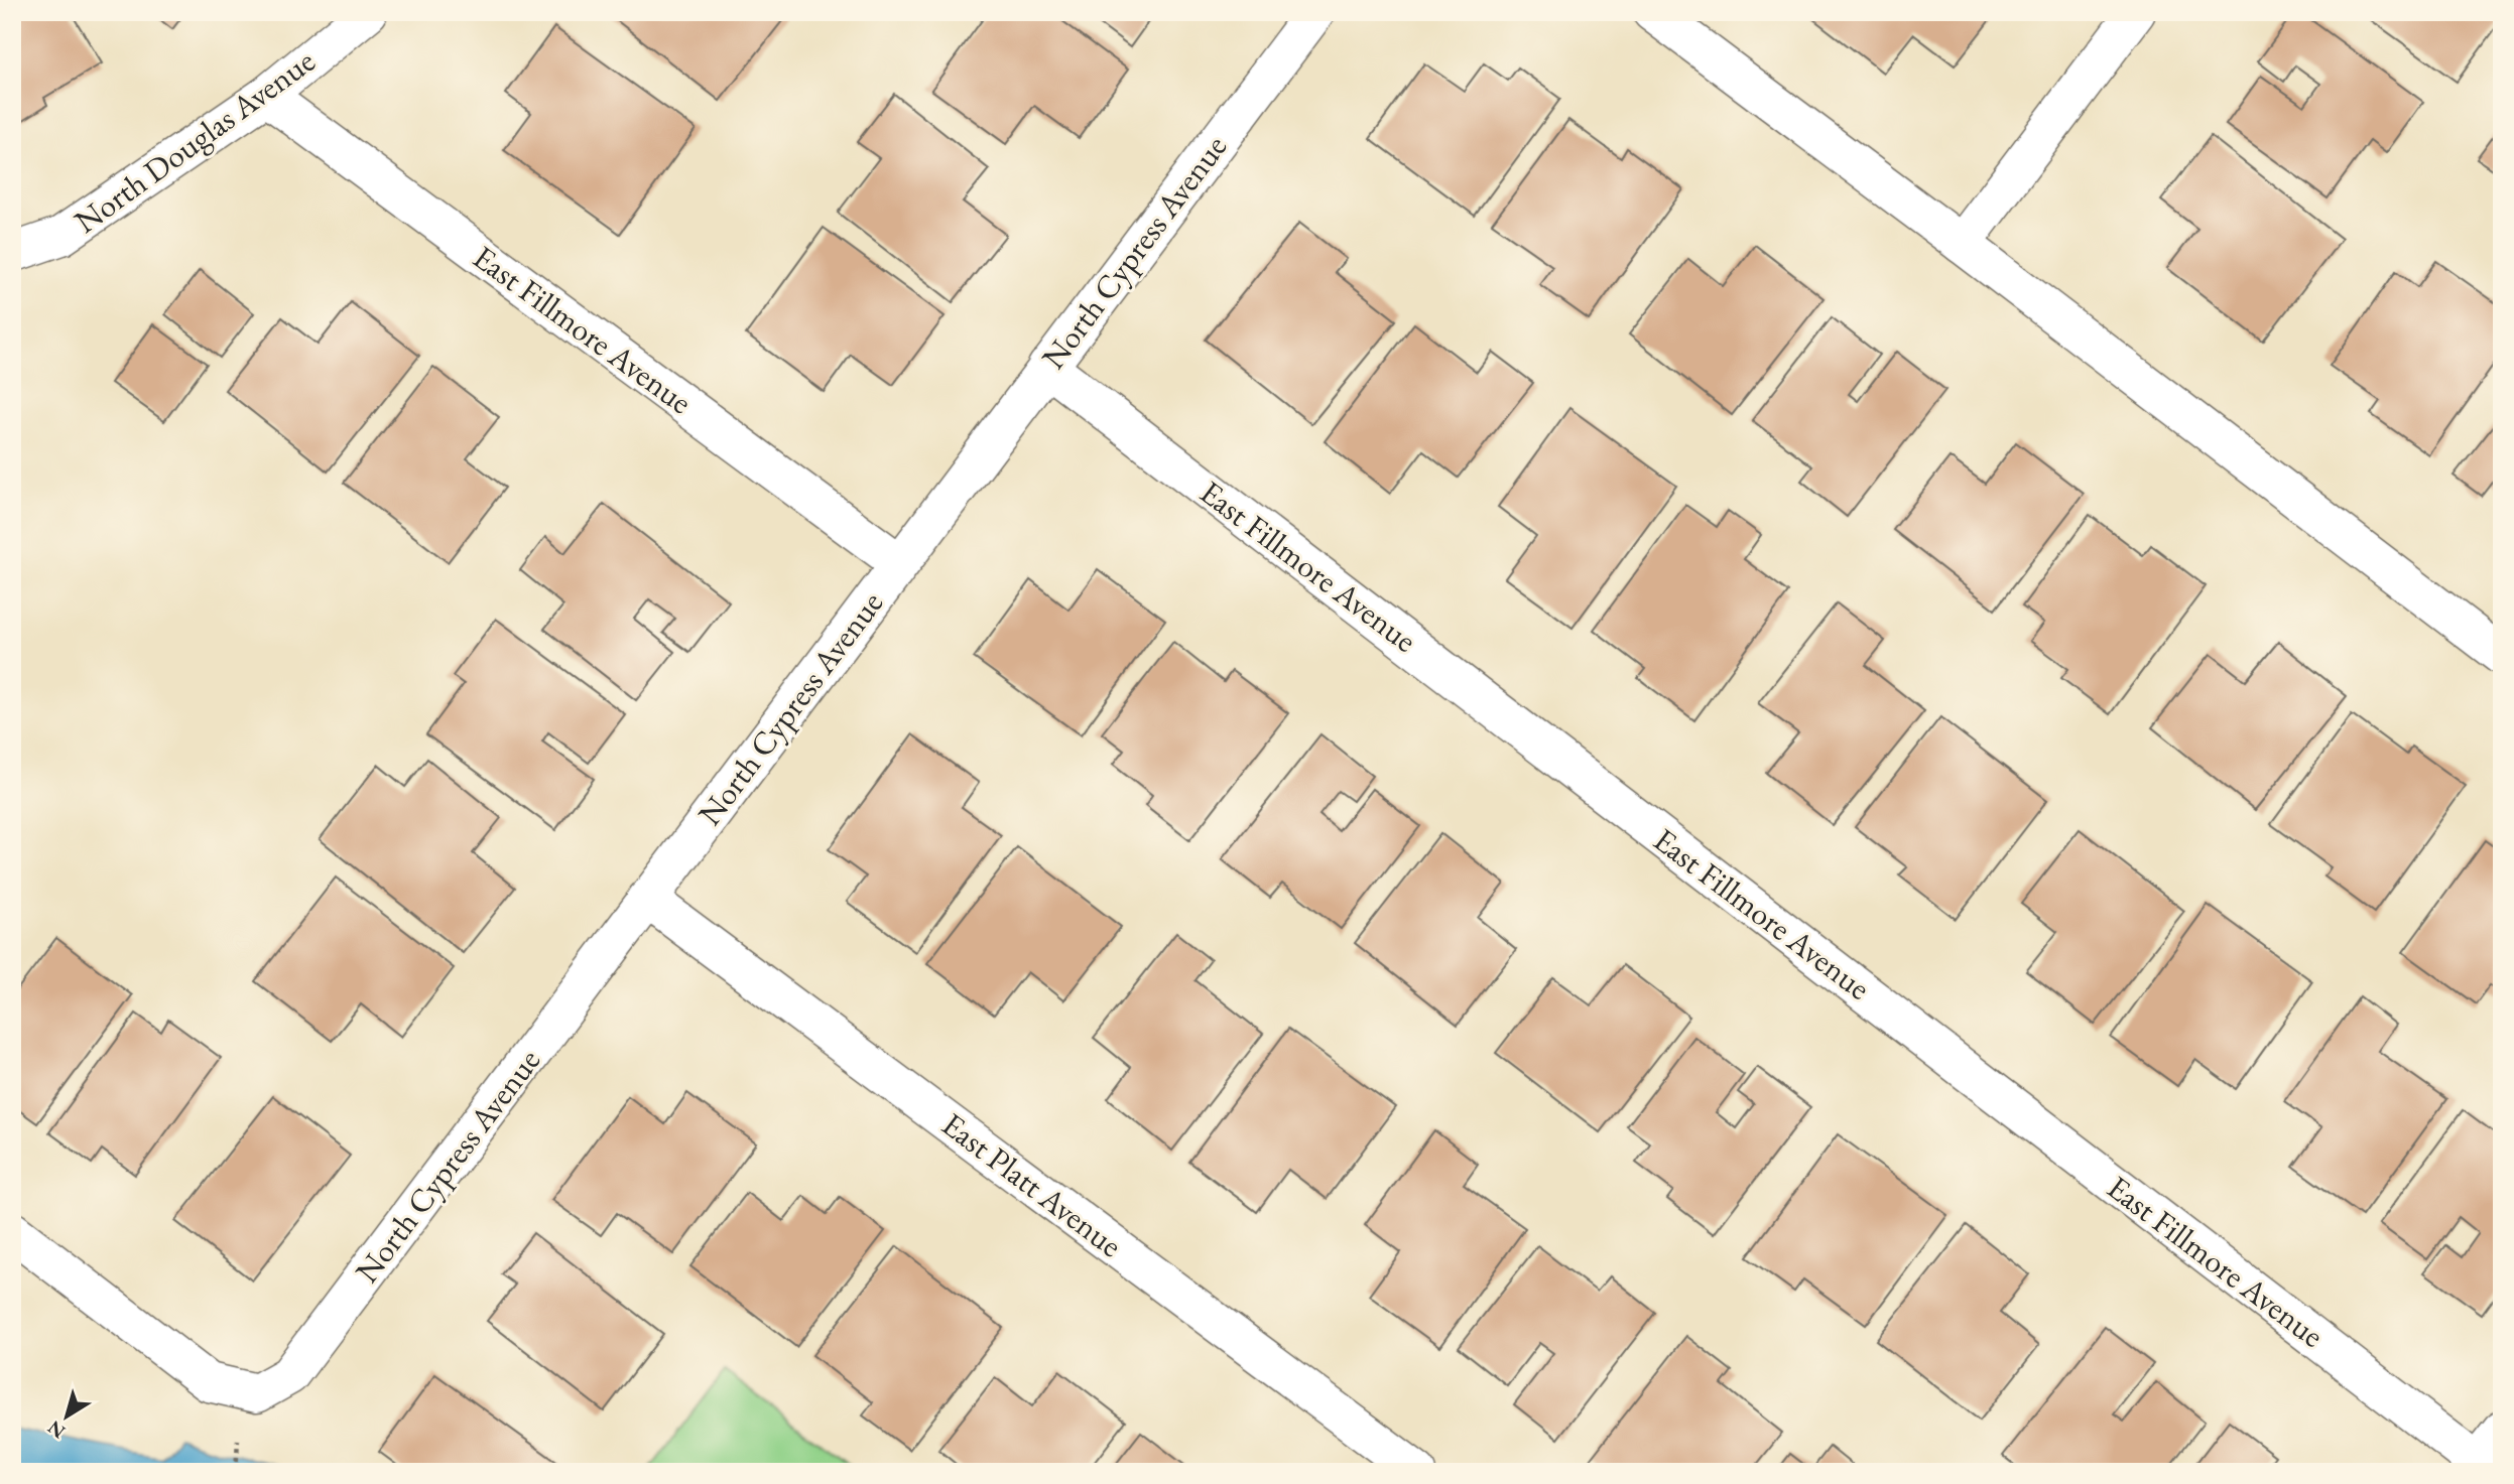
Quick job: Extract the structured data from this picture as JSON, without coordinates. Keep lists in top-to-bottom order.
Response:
{
  "streets": {
    "street": [
      "North Douglas Avenue",
      "North Cypress Avenue",
      "East Fillmore Avenue",
      "East Platt Avenue"
    ]
  },
  "crossings": [
    ["North Douglas Avenue", "East Fillmore Avenue"],
    ["North Cypress Avenue", "East Fillmore Avenue"],
    ["North Cypress Avenue", "East Platt Avenue"]
  ],
  "north": "bottom left"
}
